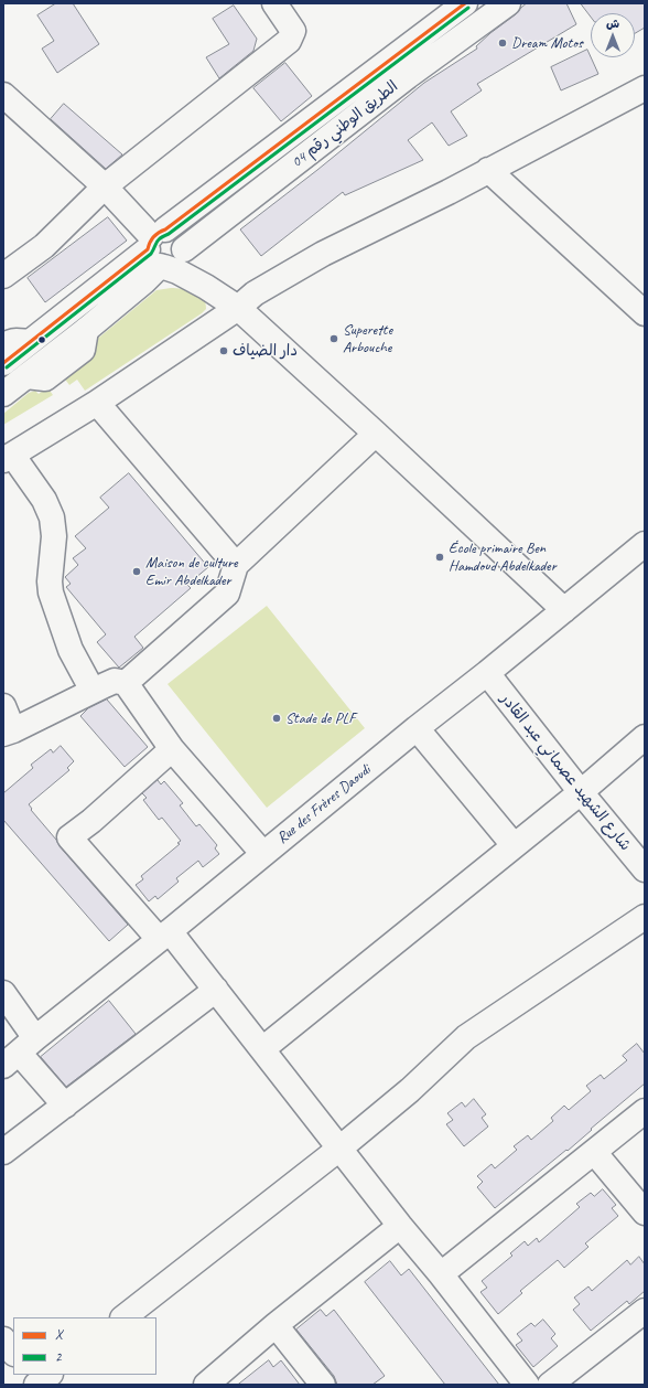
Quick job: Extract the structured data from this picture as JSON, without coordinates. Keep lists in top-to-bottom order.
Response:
{
  "streets": {
    "main road": ["الطريق الوطني رقم 04", "شارع الشهيد عصماني عبد القادر", "Rue des Frères Daoudi"]
  },
  "crossings": [
    ["شارع الشهيد عصماني عبد القادر", "Rue des Frères Daoudi"]
  ],
  "places": [
    "Dream Motos",
    "Superette Arbouche",
    "دار الضياف",
    "École primaire Ben Hamdoud Abdelkader",
    "Maison de culture Emir Abdelkader",
    "Stade de PLF"
  ],
  "lines": ["transit line X", "transit line 2"],
  "legend": ["X", "2"],
  "north": "top"
}
